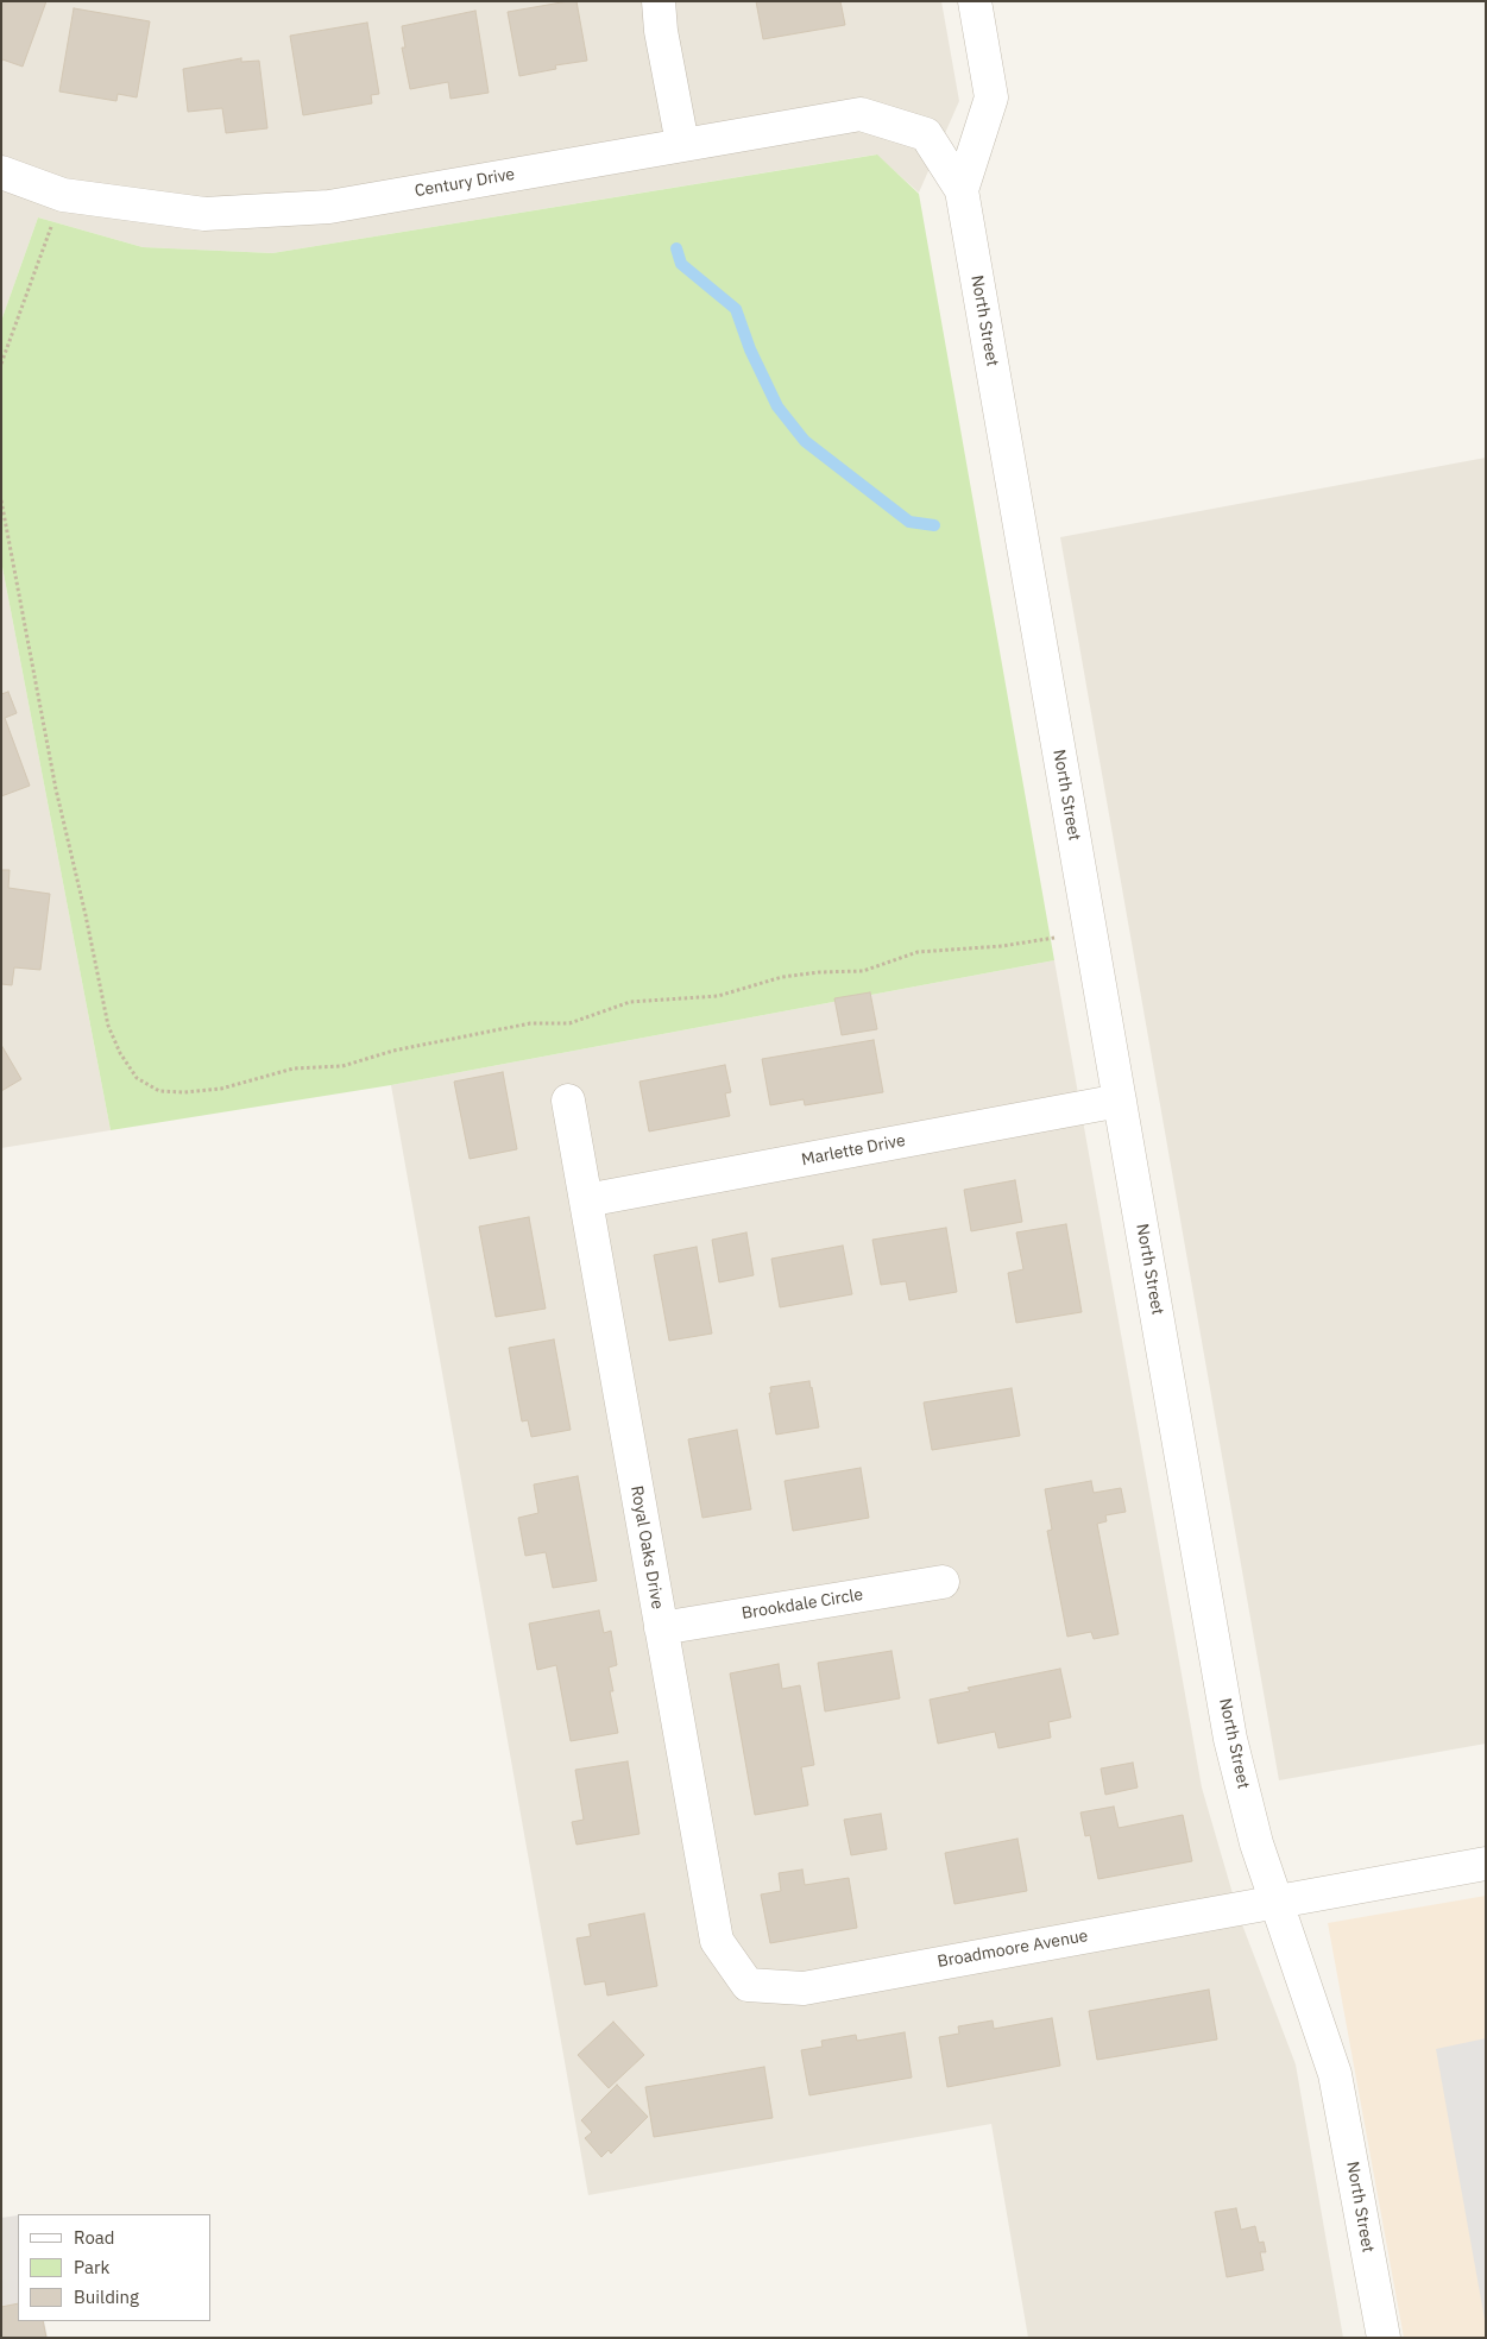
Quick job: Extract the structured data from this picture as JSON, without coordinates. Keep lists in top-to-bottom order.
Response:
{
  "streets": {
    "street": [
      "Century Drive",
      "North Street",
      "Marlette Drive",
      "Royal Oaks Drive",
      "Brookdale Circle",
      "Broadmoore Avenue"
    ]
  },
  "crossings": [
    ["Century Drive", "North Street"],
    ["North Street", "Marlette Drive"],
    ["North Street", "Broadmoore Avenue"],
    ["Marlette Drive", "Royal Oaks Drive"],
    ["Royal Oaks Drive", "Brookdale Circle"],
    ["Royal Oaks Drive", "Broadmoore Avenue"]
  ],
  "legend": ["Road", "Park", "Building"]
}
